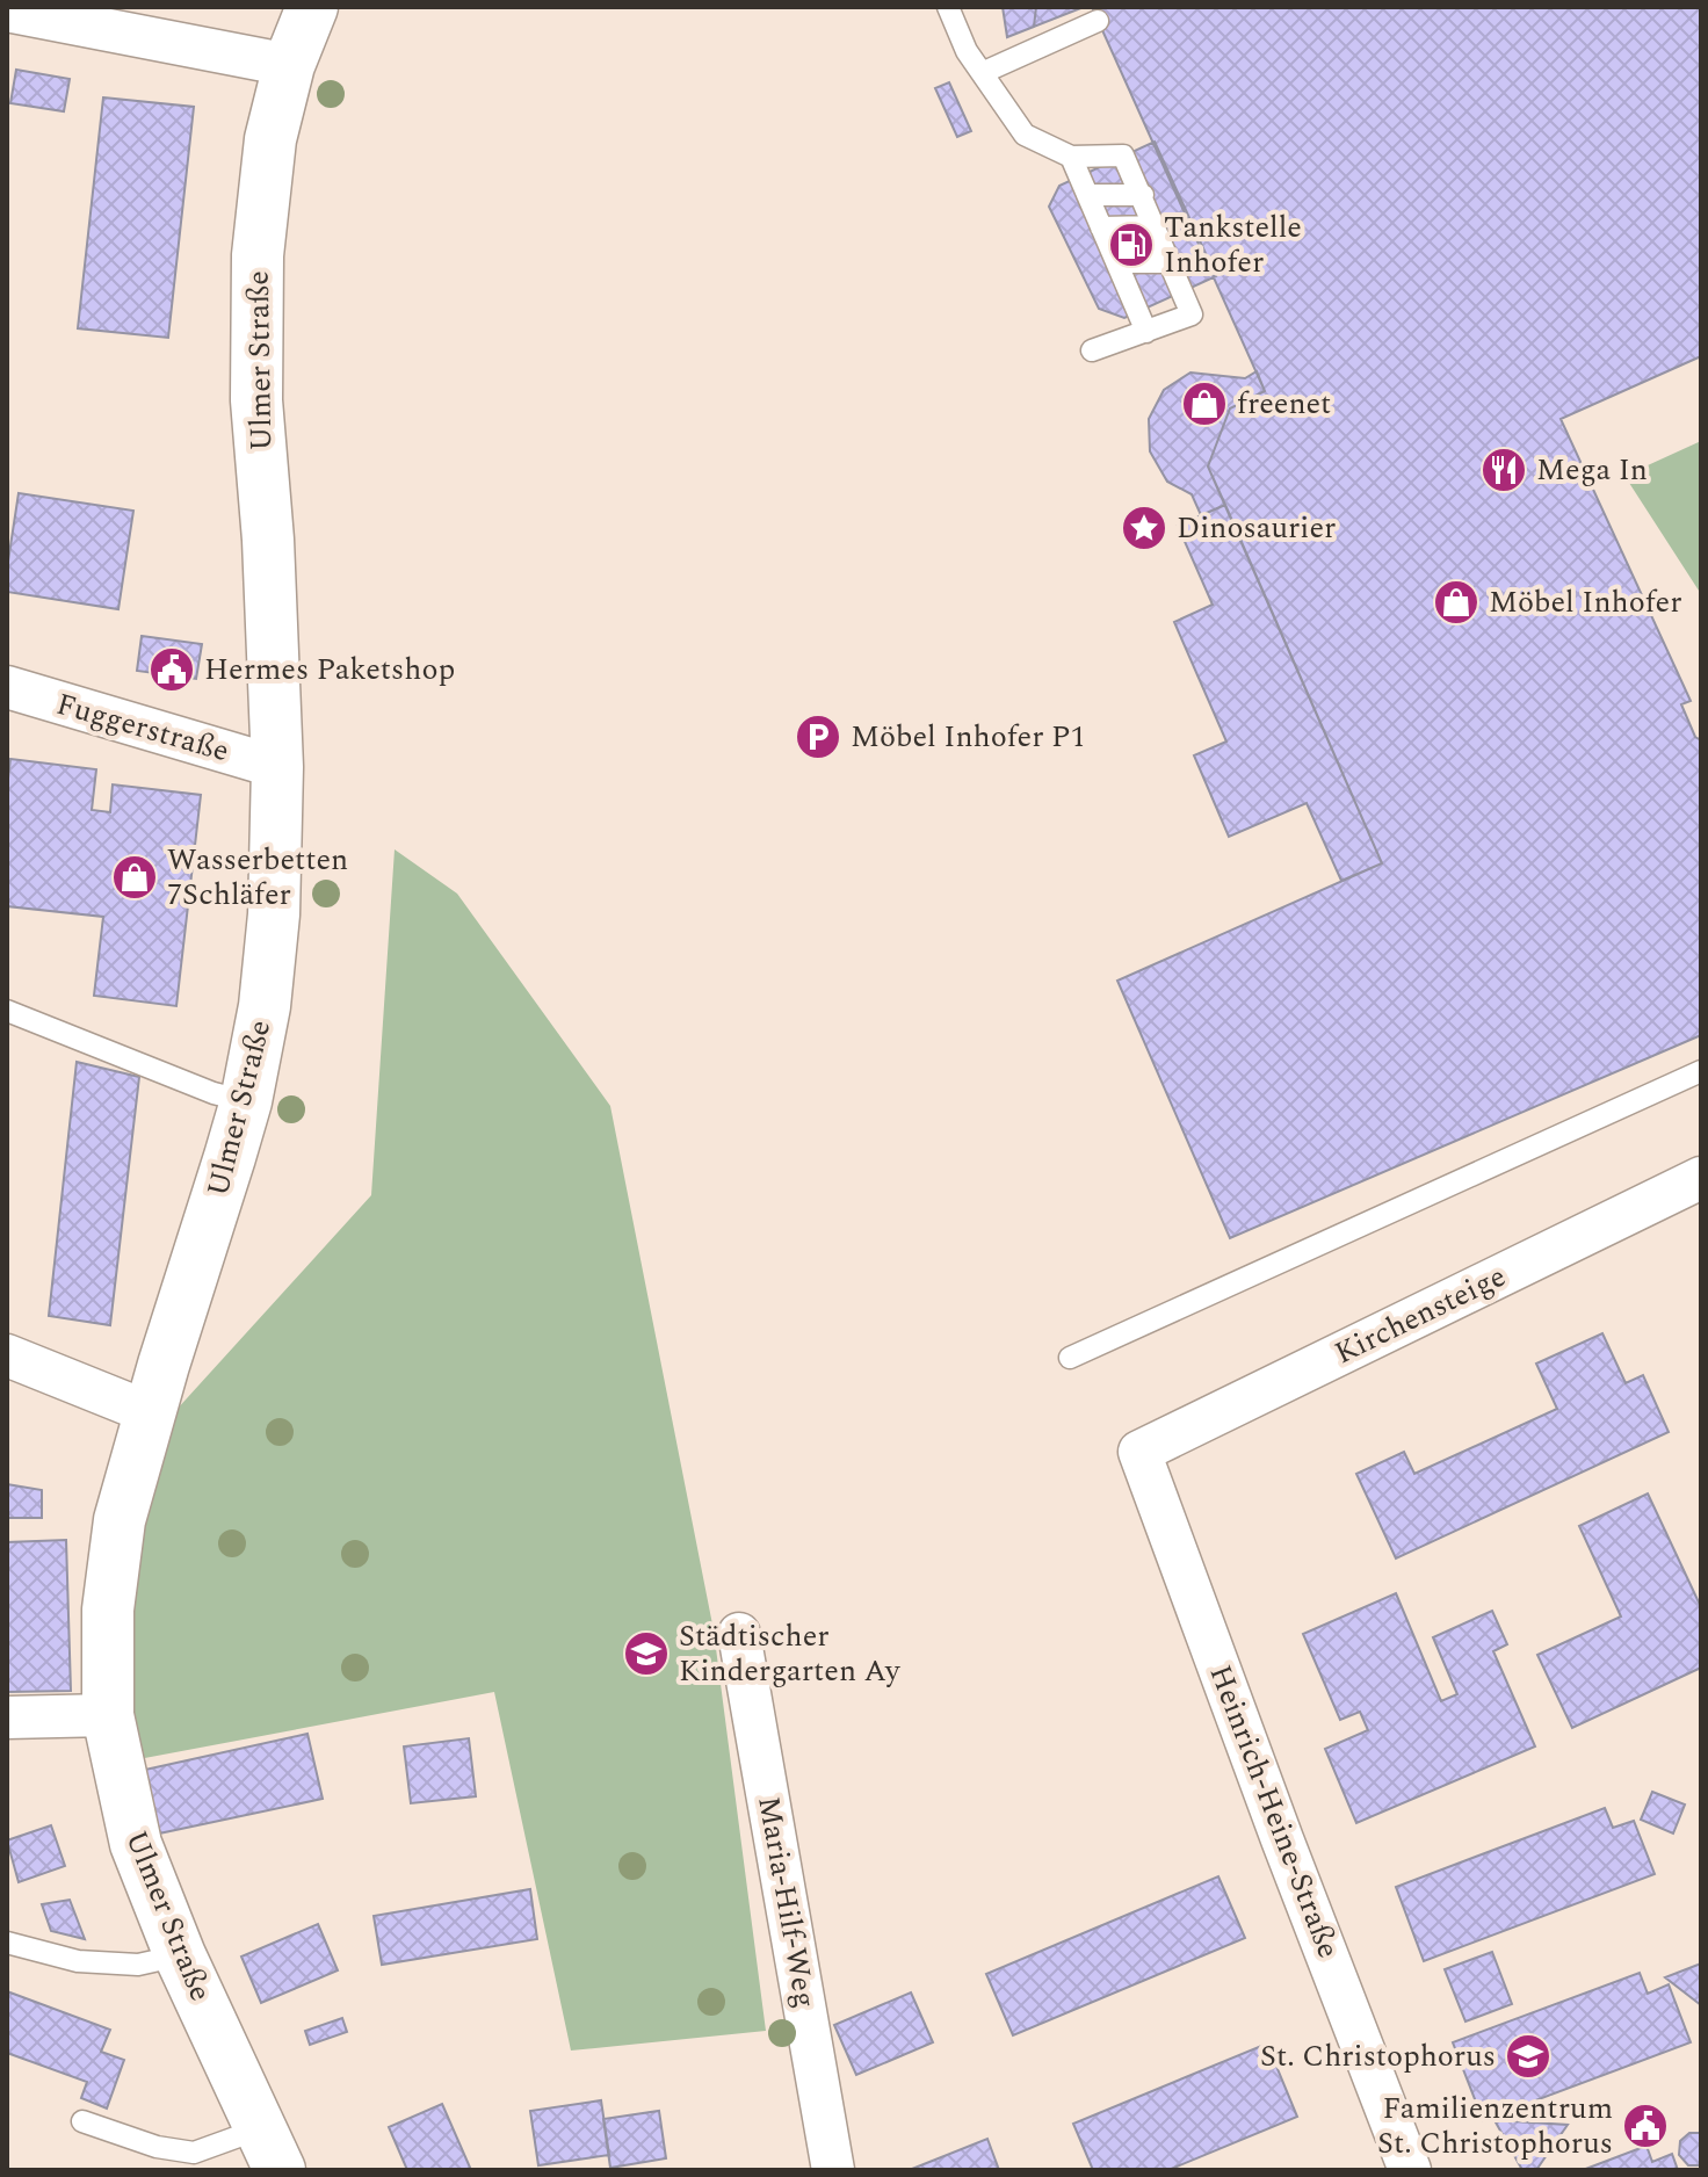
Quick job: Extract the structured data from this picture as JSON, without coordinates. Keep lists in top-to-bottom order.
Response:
{
  "streets": {
    "street": [
      "Ulmer Straße",
      "Fuggerstraße",
      "Kirchensteige",
      "Heinrich-Heine-Straße",
      "Maria-Hilf-Weg"
    ]
  },
  "crossings": [
    ["Ulmer Straße", "Fuggerstraße"],
    ["Kirchensteige", "Heinrich-Heine-Straße"]
  ],
  "places": {
    "fuel station": ["Tankstelle Inhofer"],
    "shop": ["freenet", "Möbel Inhofer", "Wasserbetten 7Schläfer"],
    "restaurant": ["Mega In"],
    "place": ["Dinosaurier"],
    "public building": ["Hermes Paketshop", "Familienzentrum St. Christophorus"],
    "parking": ["Möbel Inhofer P1"],
    "school or university": ["Städtischer Kindergarten Ay", "St. Christophorus"]
  }
}
